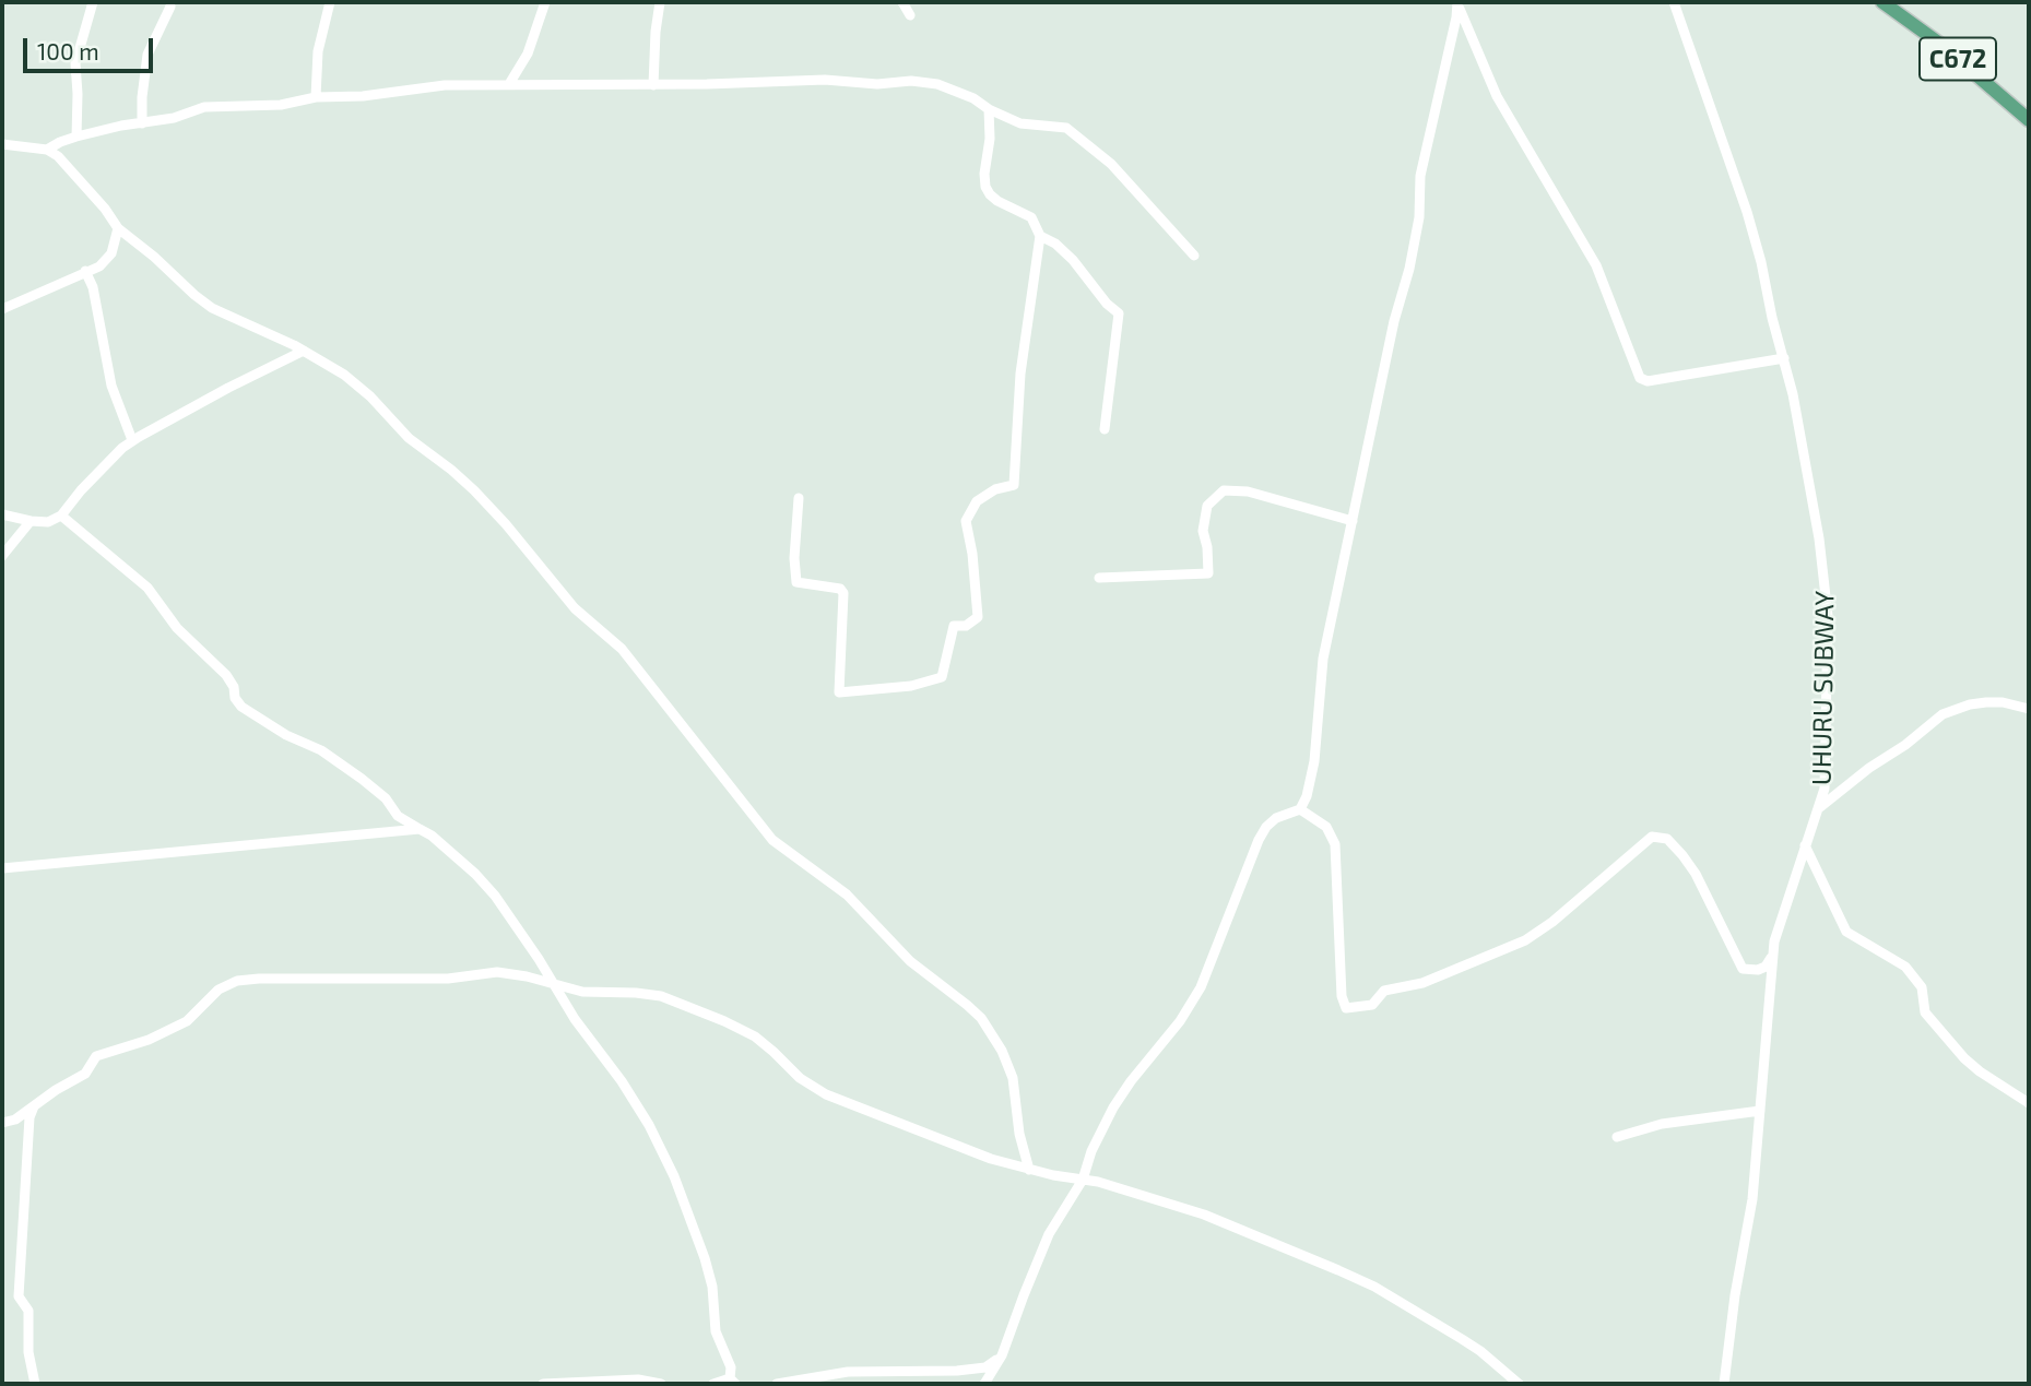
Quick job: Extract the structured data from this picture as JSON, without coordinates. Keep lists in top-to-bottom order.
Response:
{
  "streets": {
    "main road": ["C672"],
    "street": ["UHURU SUBWAY"]
  },
  "scale_bar": "100 m"
}
